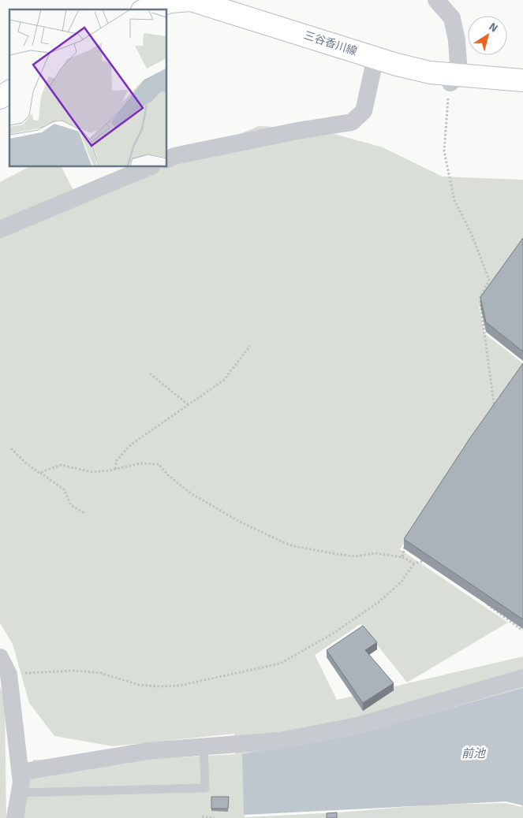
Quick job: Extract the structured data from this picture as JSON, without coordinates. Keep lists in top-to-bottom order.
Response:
{
  "streets": {
    "main road": ["三谷香川線"]
  },
  "water": ["前池"],
  "north": "top right"
}
